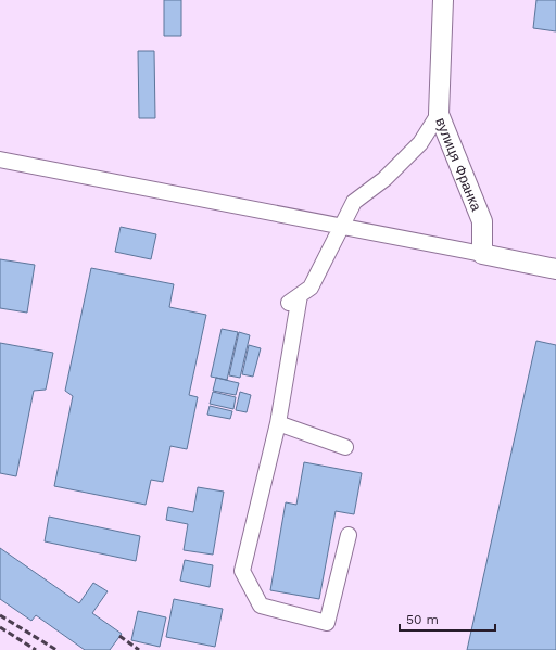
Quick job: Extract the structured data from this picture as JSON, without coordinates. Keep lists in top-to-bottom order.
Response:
{
  "streets": {
    "main road": ["вулиця Франка"]
  },
  "scale_bar": "50 m"
}
